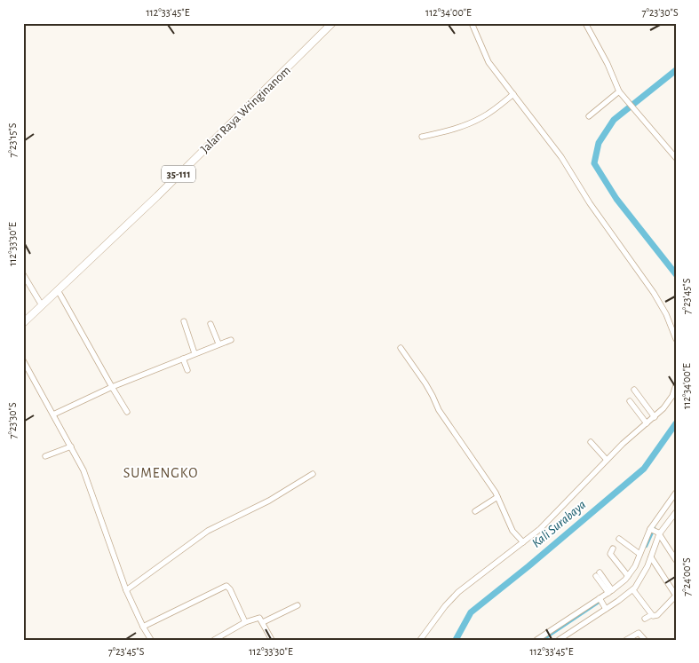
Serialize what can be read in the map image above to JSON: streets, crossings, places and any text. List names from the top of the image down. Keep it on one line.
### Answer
{"streets":{"main road":["Jalan Raya Wringinanom","35-111"]},"districts":["SUMENGKO"],"water":["Kali Surabaya"],"coordinates":["112°33'45\"E","112°34'00\"E","7°23'30\"S","7°23'15\"S","112°33'30\"E","7°23'45\"S","7°24'00\"S"]}
